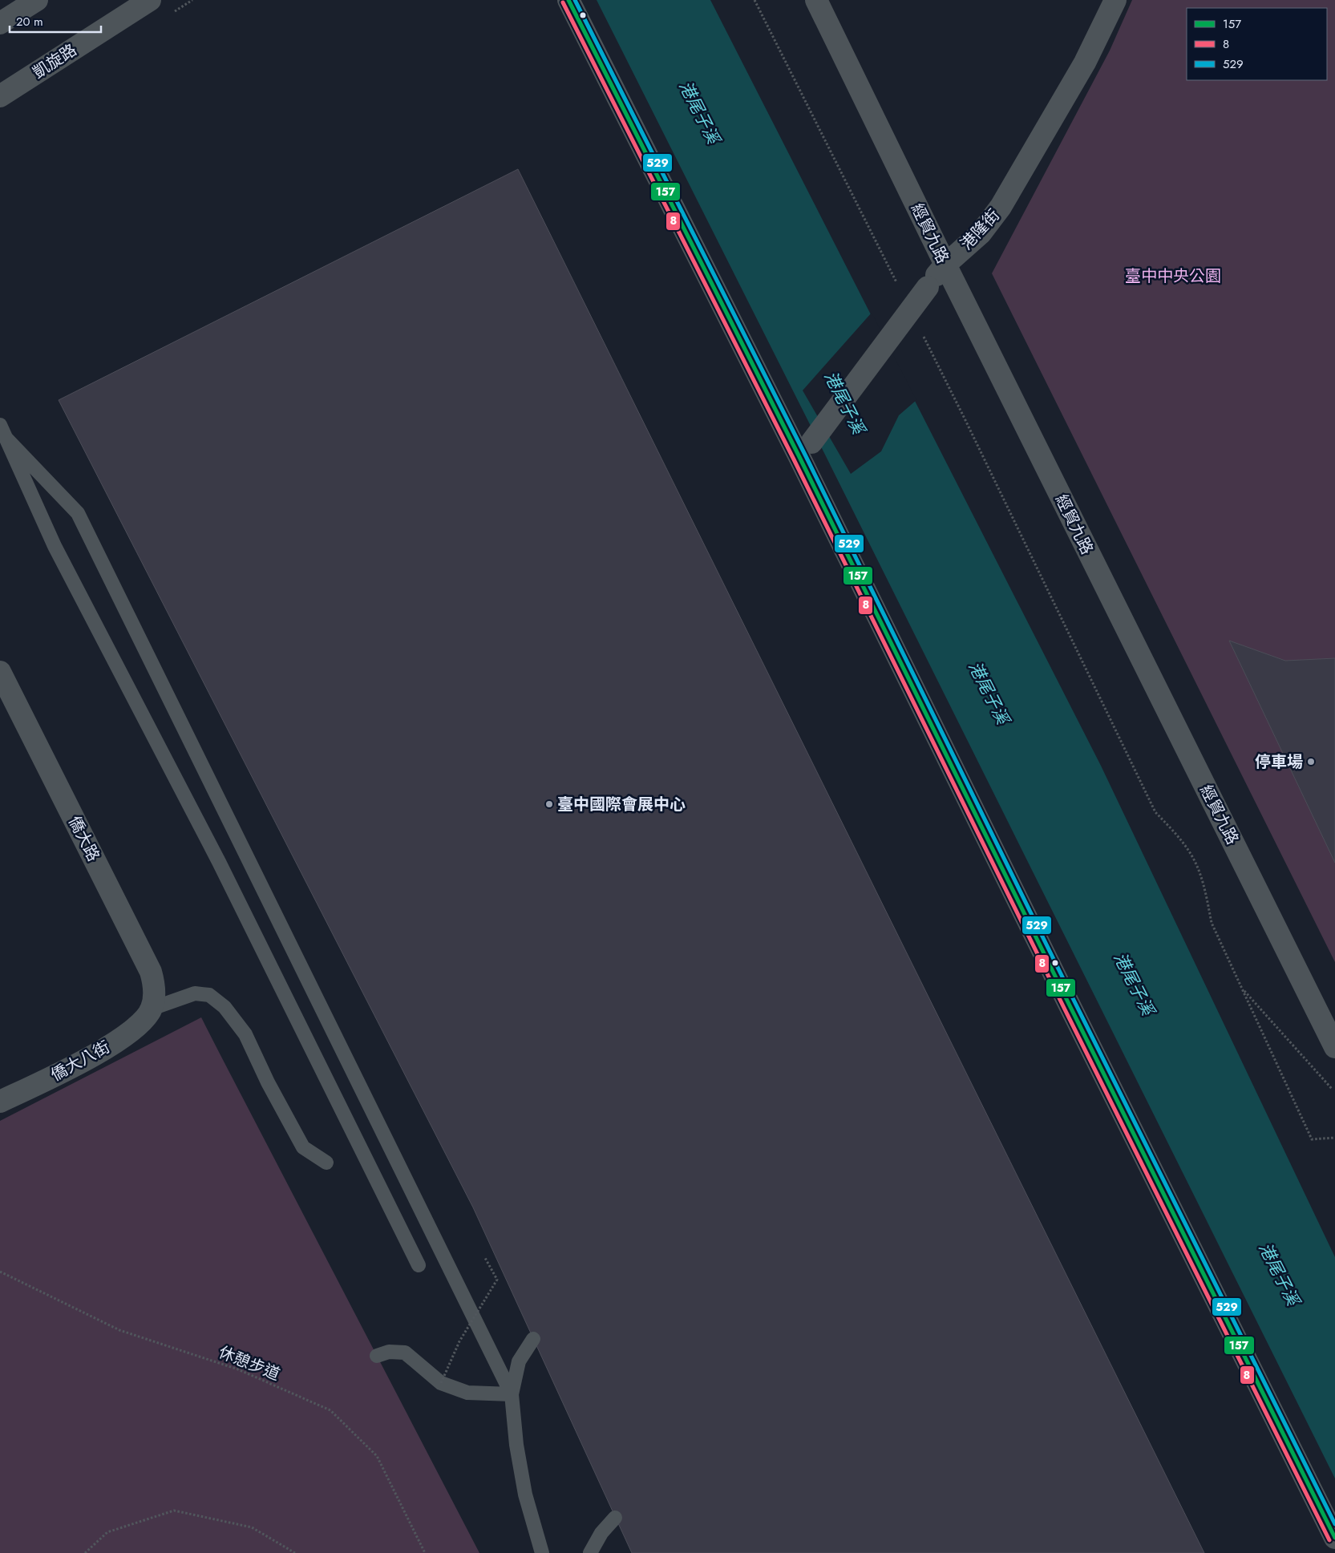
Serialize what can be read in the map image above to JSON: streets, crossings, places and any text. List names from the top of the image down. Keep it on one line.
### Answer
{"streets":{"street":["凱旋路","港隆街","經貿九路","僑大路","僑大八街"],"path":["休憩步道"]},"crossings":[["港隆街","經貿九路"],["僑大路","僑大八街"]],"water":["港尾子溪"],"parks":["臺中中央公園"],"places":["停車場","臺中國際會展中心"],"lines":["transit line 157","transit line 529","transit line 8"],"legend":["157","8","529"],"scale_bar":"20 m"}
